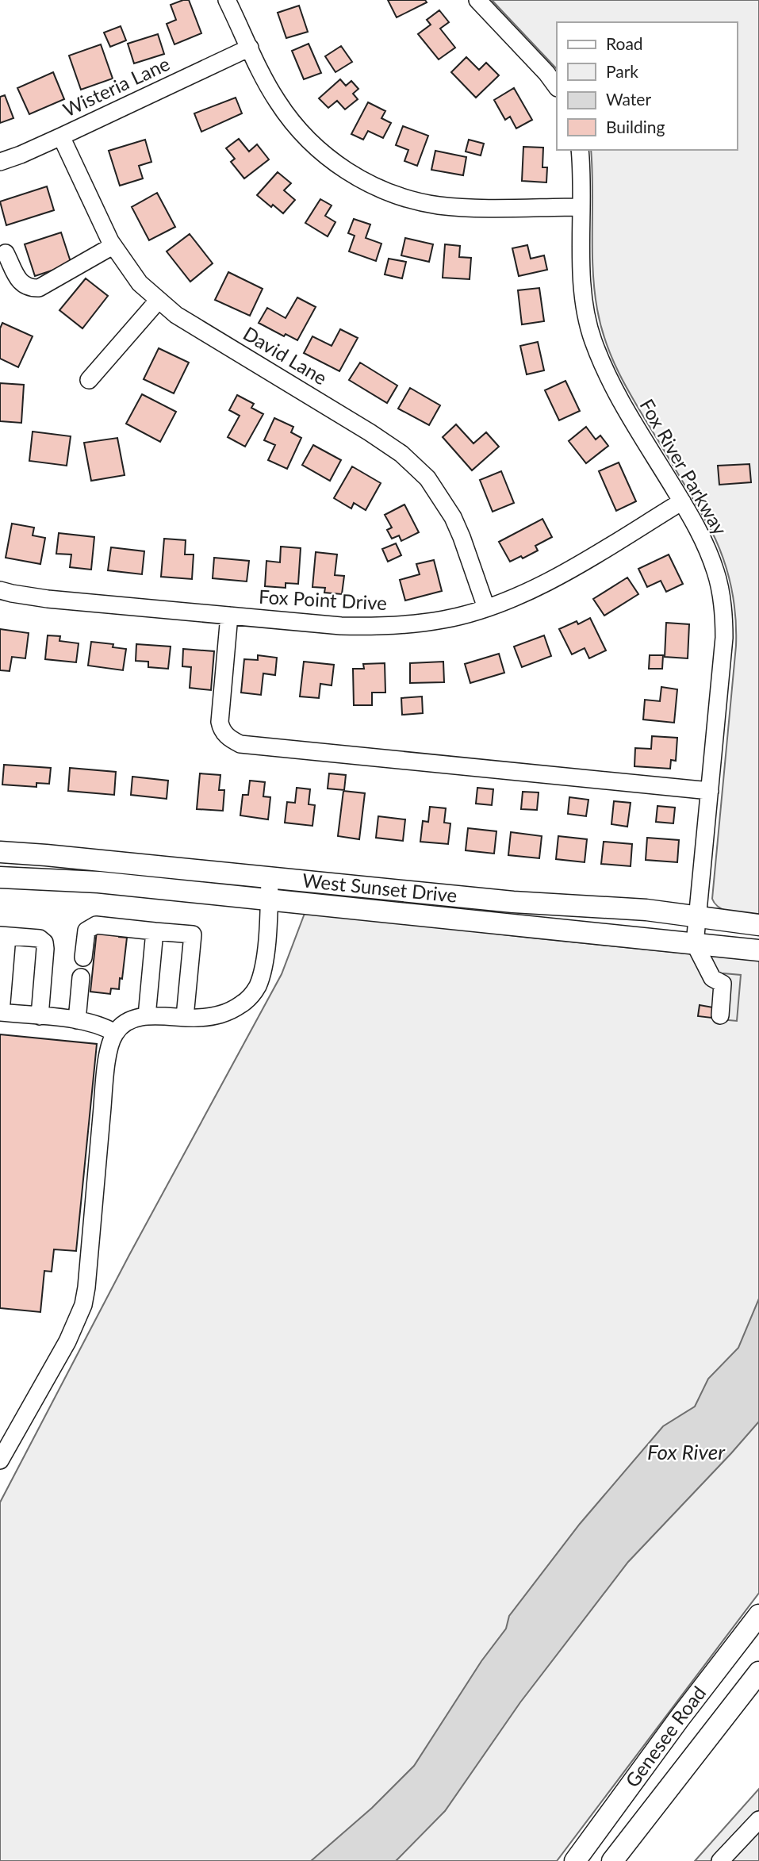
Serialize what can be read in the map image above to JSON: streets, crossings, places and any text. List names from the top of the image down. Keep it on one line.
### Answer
{"streets":{"main road":["West Sunset Drive","Genesee Road"],"street":["Wisteria Lane","David Lane","Fox River Parkway","Fox Point Drive"]},"crossings":[["Wisteria Lane","David Lane"],["David Lane","Fox Point Drive"],["Fox River Parkway","Fox Point Drive"],["Fox River Parkway","West Sunset Drive"]],"water":["Fox River"],"legend":["Road","Park","Water","Building"]}
